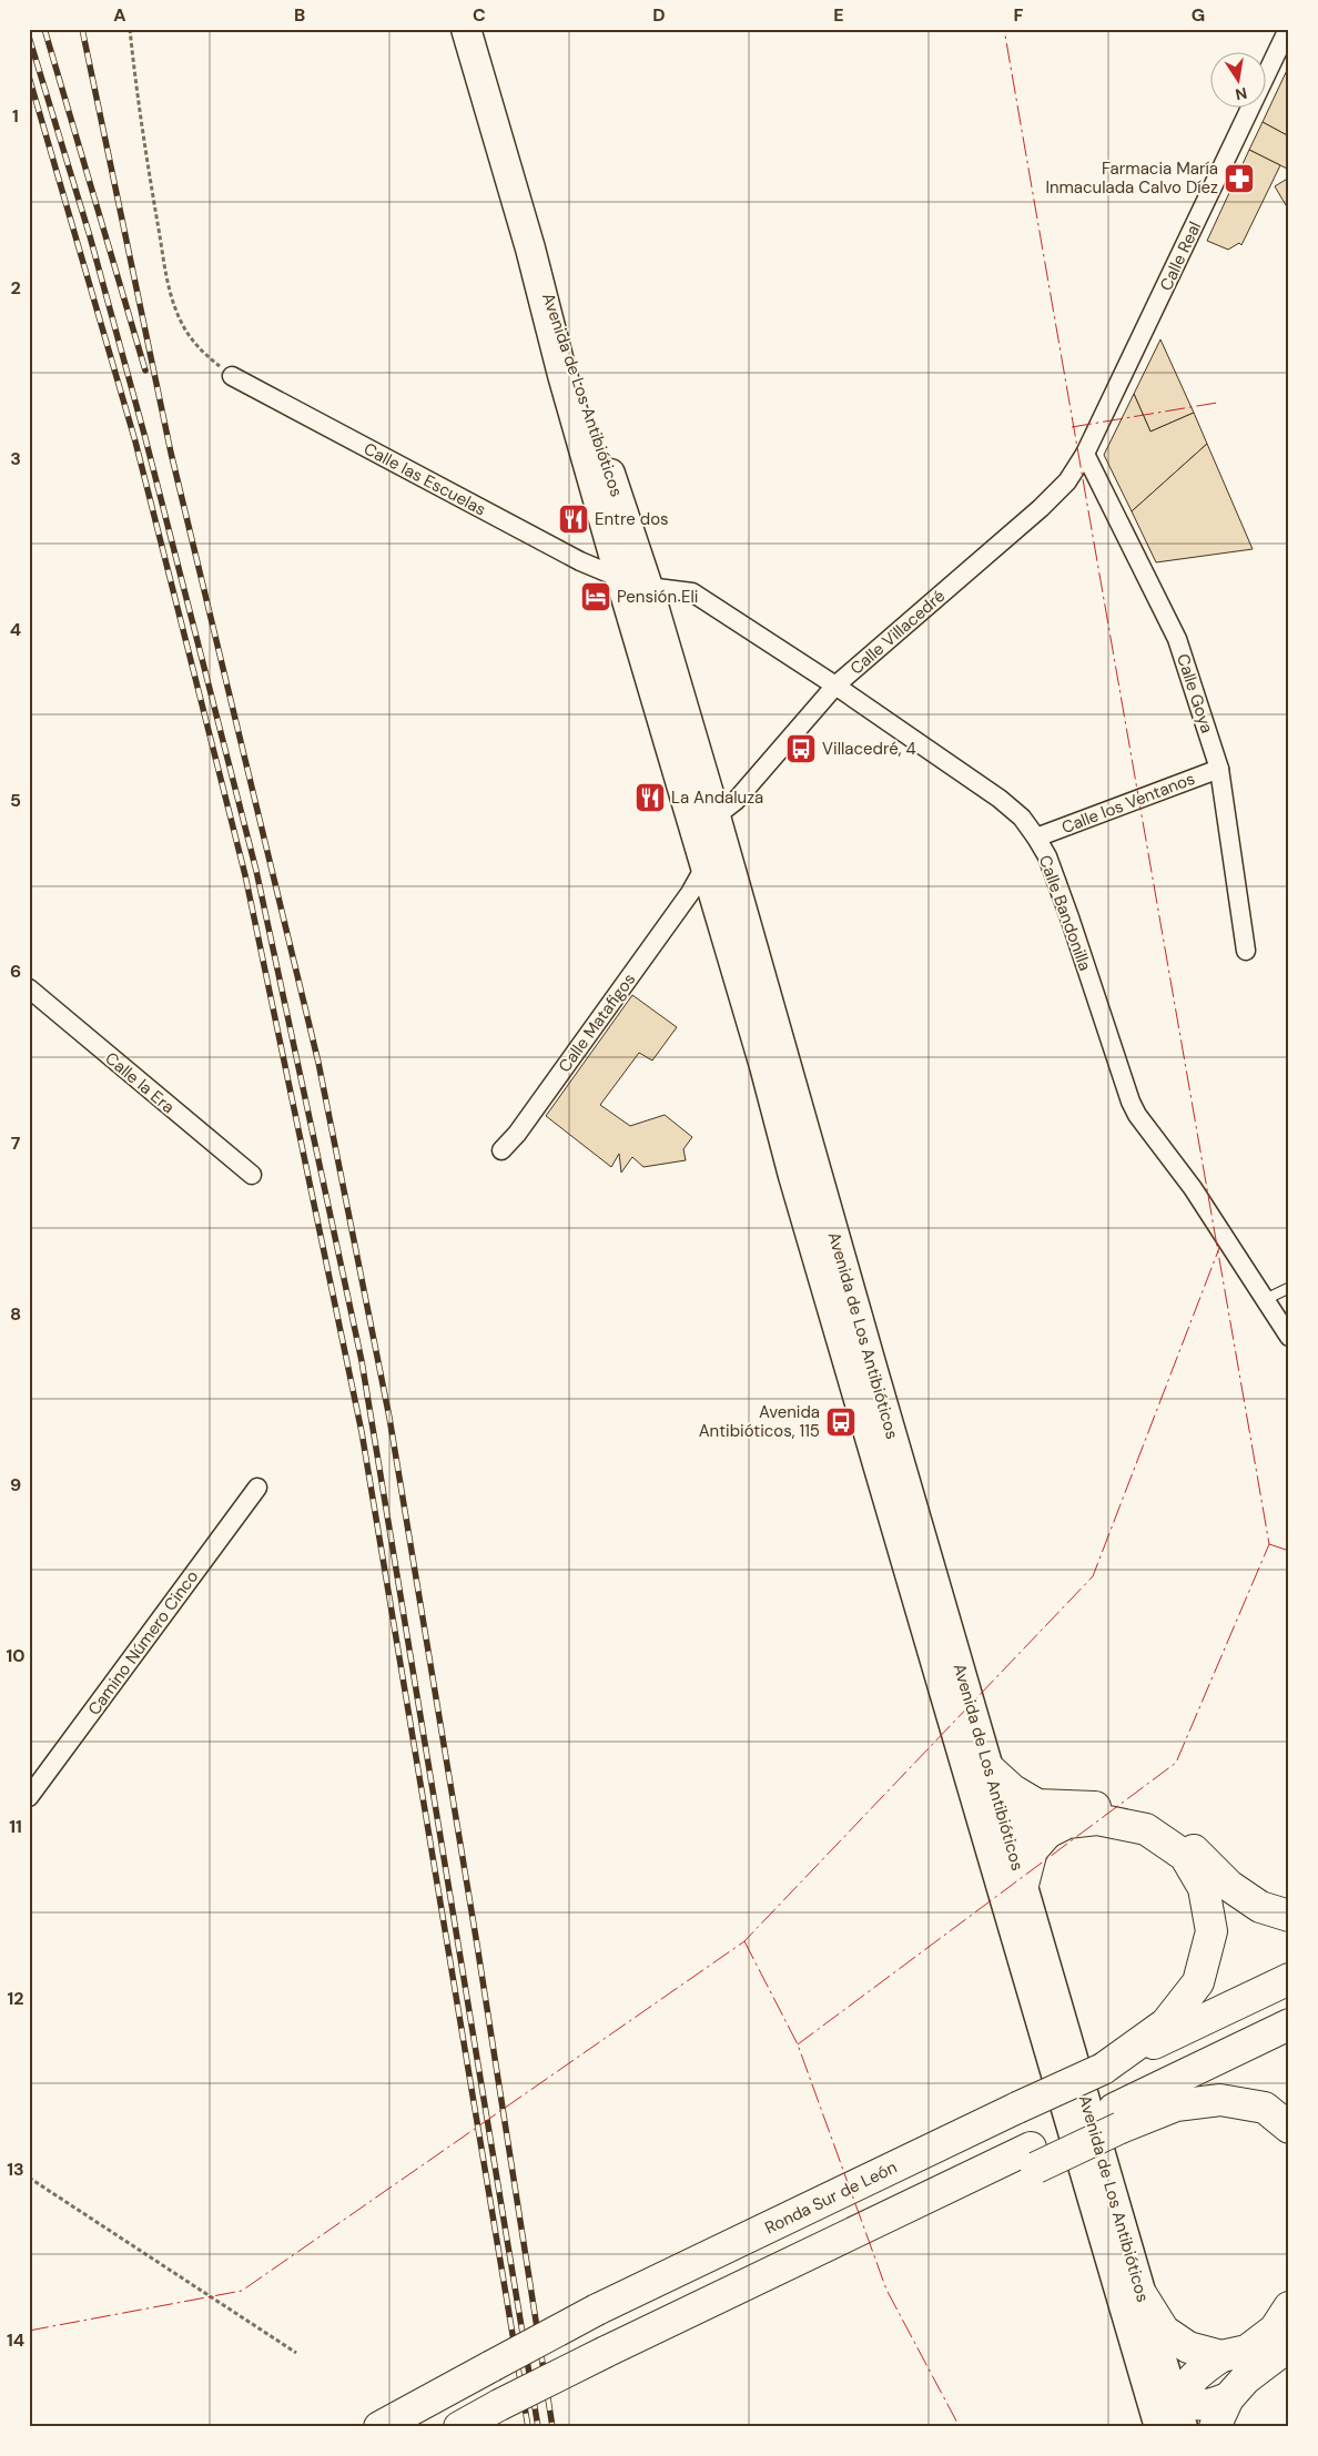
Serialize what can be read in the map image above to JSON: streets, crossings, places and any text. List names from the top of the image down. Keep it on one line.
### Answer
{"streets":{"highway":["Ronda Sur de León"],"main road":["Avenida de Los Antibióticos"],"street":["Calle Real","Calle las Escuelas","Calle Villacedré","Calle Goya","Calle los Ventanos","Calle Bandonilla","Calle Matafigos","Calle la Era","Camino Número Cinco"]},"crossings":[["Calle Real","Calle Villacedré"],["Calle Real","Calle Goya"],["Avenida de Los Antibióticos","Calle las Escuelas"],["Avenida de Los Antibióticos","Calle Villacedré"],["Avenida de Los Antibióticos","Calle Bandonilla"],["Avenida de Los Antibióticos","Calle Matafigos"],["Calle Villacedré","Calle Goya"],["Calle Villacedré","Calle Bandonilla"],["Calle Goya","Calle los Ventanos"],["Calle los Ventanos","Calle Bandonilla"]],"places":{"pharmacy":["Farmacia María Inmaculada Calvo Díez"],"restaurant":["Entre dos","La Andaluza"],"hotel":["Pensión Eli"],"bus stop":["Villacedré, 4","Avenida Antibióticos, 115"]},"north":"bottom","grid":{"columns":["A","B","C","D","E","F","G"],"rows":["1","2","3","4","5","6","7","8","9","10","11","12","13","14"]}}
